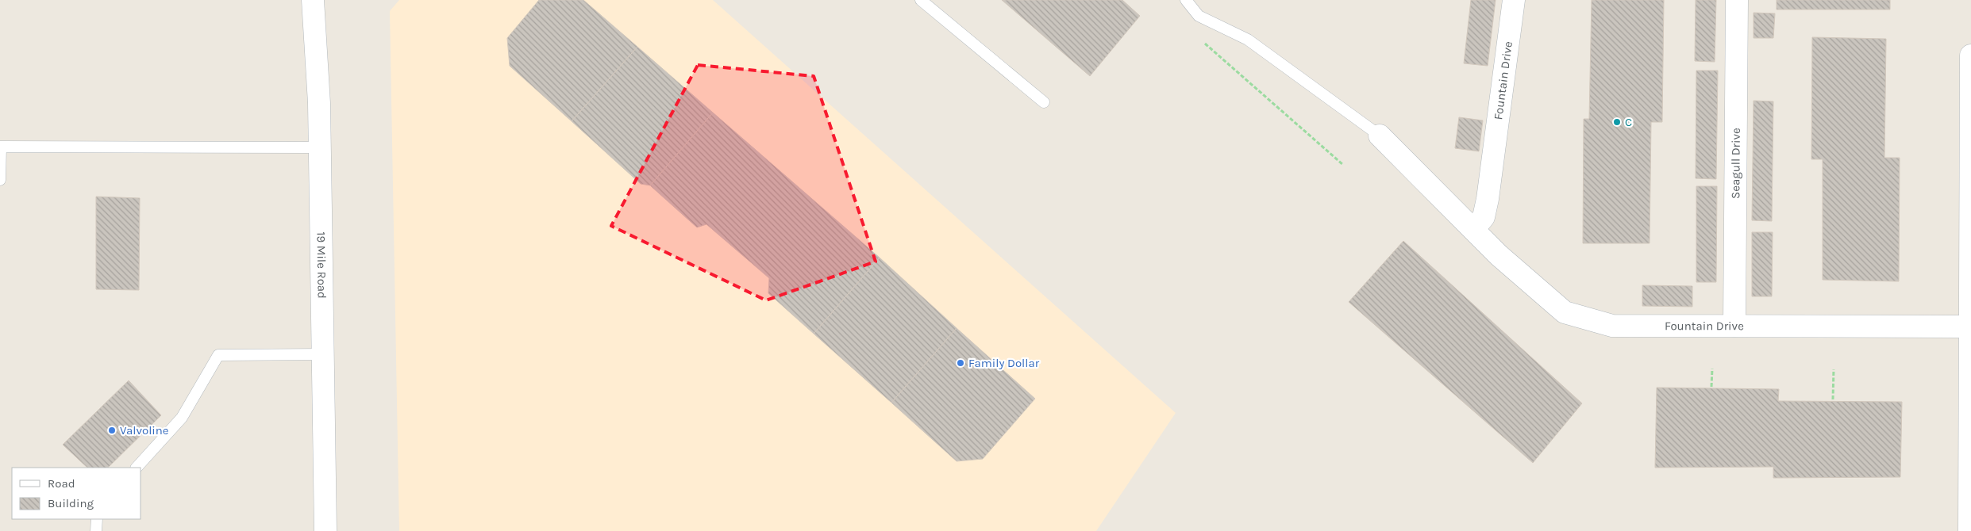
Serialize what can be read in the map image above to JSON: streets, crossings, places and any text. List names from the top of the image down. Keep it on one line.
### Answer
{"streets":{"street":["Fountain Drive","Seagull Drive","19 Mile Road"]},"crossings":[["Fountain Drive","Seagull Drive"]],"places":["C","Family Dollar","Valvoline"],"legend":["Road","Building"]}
